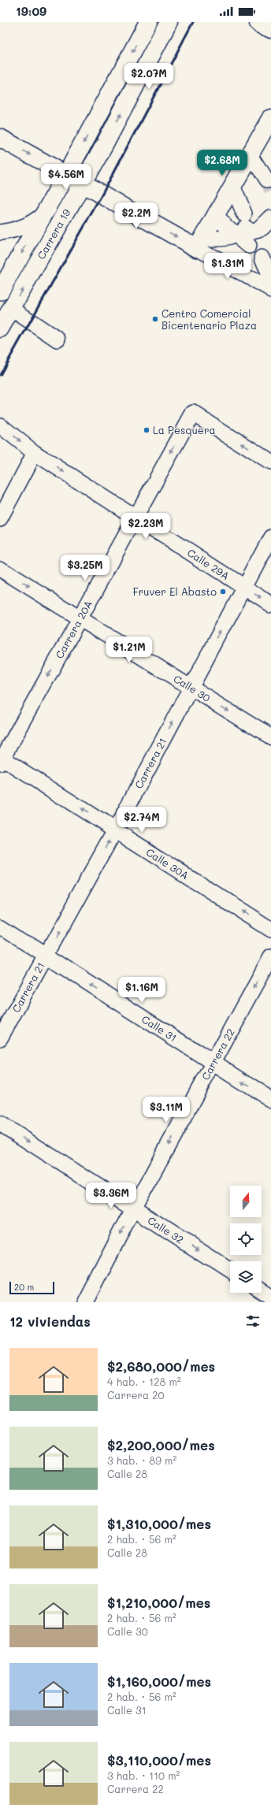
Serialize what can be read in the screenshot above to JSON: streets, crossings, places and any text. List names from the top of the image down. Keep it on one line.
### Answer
{"streets":{"main road":["Carrera 19"],"street":["Calle 29A","Carrera 20A","Calle 30","Carrera 21","Calle 30A","Calle 31","Carrera 22","Calle 32"]},"crossings":[["Calle 29A","Carrera 20A"],["Calle 29A","Carrera 21"],["Carrera 20A","Calle 30"],["Carrera 20A","Calle 30A"],["Calle 30","Carrera 21"],["Carrera 21","Calle 30A"],["Carrera 21","Calle 31"],["Calle 31","Carrera 22"],["Carrera 22","Calle 32"]],"one_way":["Calle 29A","Calle 30","Carrera 21","Calle 30A","Calle 31","Carrera 22","Calle 32"],"places":["Centro Comercial Bicentenario Plaza","La Pesquera","Fruver El Abasto"],"scale_bar":"20 m","north":"top","page":{"status":"19:09","price":["$2.07M","$2.68M","$4.56M","$2.2M","$1.31M","$2.23M","$3.25M","$1.21M","$2.74M","$1.16M","$3.11M","$3.36M"],"scale":"20 m","heading":"12 viviendas","list":[{"name":"$2,680,000/mes","note":"4 hab. · 128 m² · Carrera 20"},{"name":"$2,200,000/mes","note":"3 hab. · 89 m² · Calle 28"},{"name":"$1,310,000/mes","note":"2 hab. · 56 m² · Calle 28"},{"name":"$1,210,000/mes","note":"2 hab. · 56 m² · Calle 30"},{"name":"$1,160,000/mes","note":"2 hab. · 56 m² · Calle 31"},{"name":"$3,110,000/mes","note":"3 hab. · 110 m² · Carrera 22"}]}}
